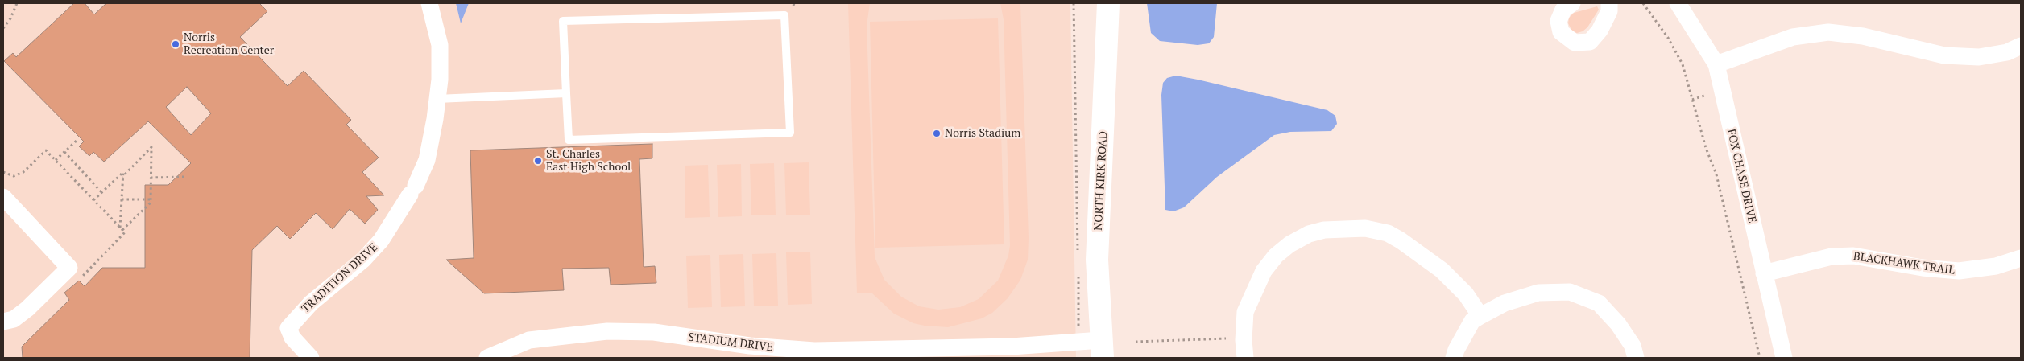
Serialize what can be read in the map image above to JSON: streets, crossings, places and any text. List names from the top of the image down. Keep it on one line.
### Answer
{"streets":{"main road":["NORTH KIRK ROAD"],"street":["FOX CHASE DRIVE","BLACKHAWK TRAIL","TRADITION DRIVE","STADIUM DRIVE"]},"crossings":[["FOX CHASE DRIVE","BLACKHAWK TRAIL"],["NORTH KIRK ROAD","STADIUM DRIVE"]],"places":["Norris Recreation Center","Norris Stadium","St. Charles East High School"]}
